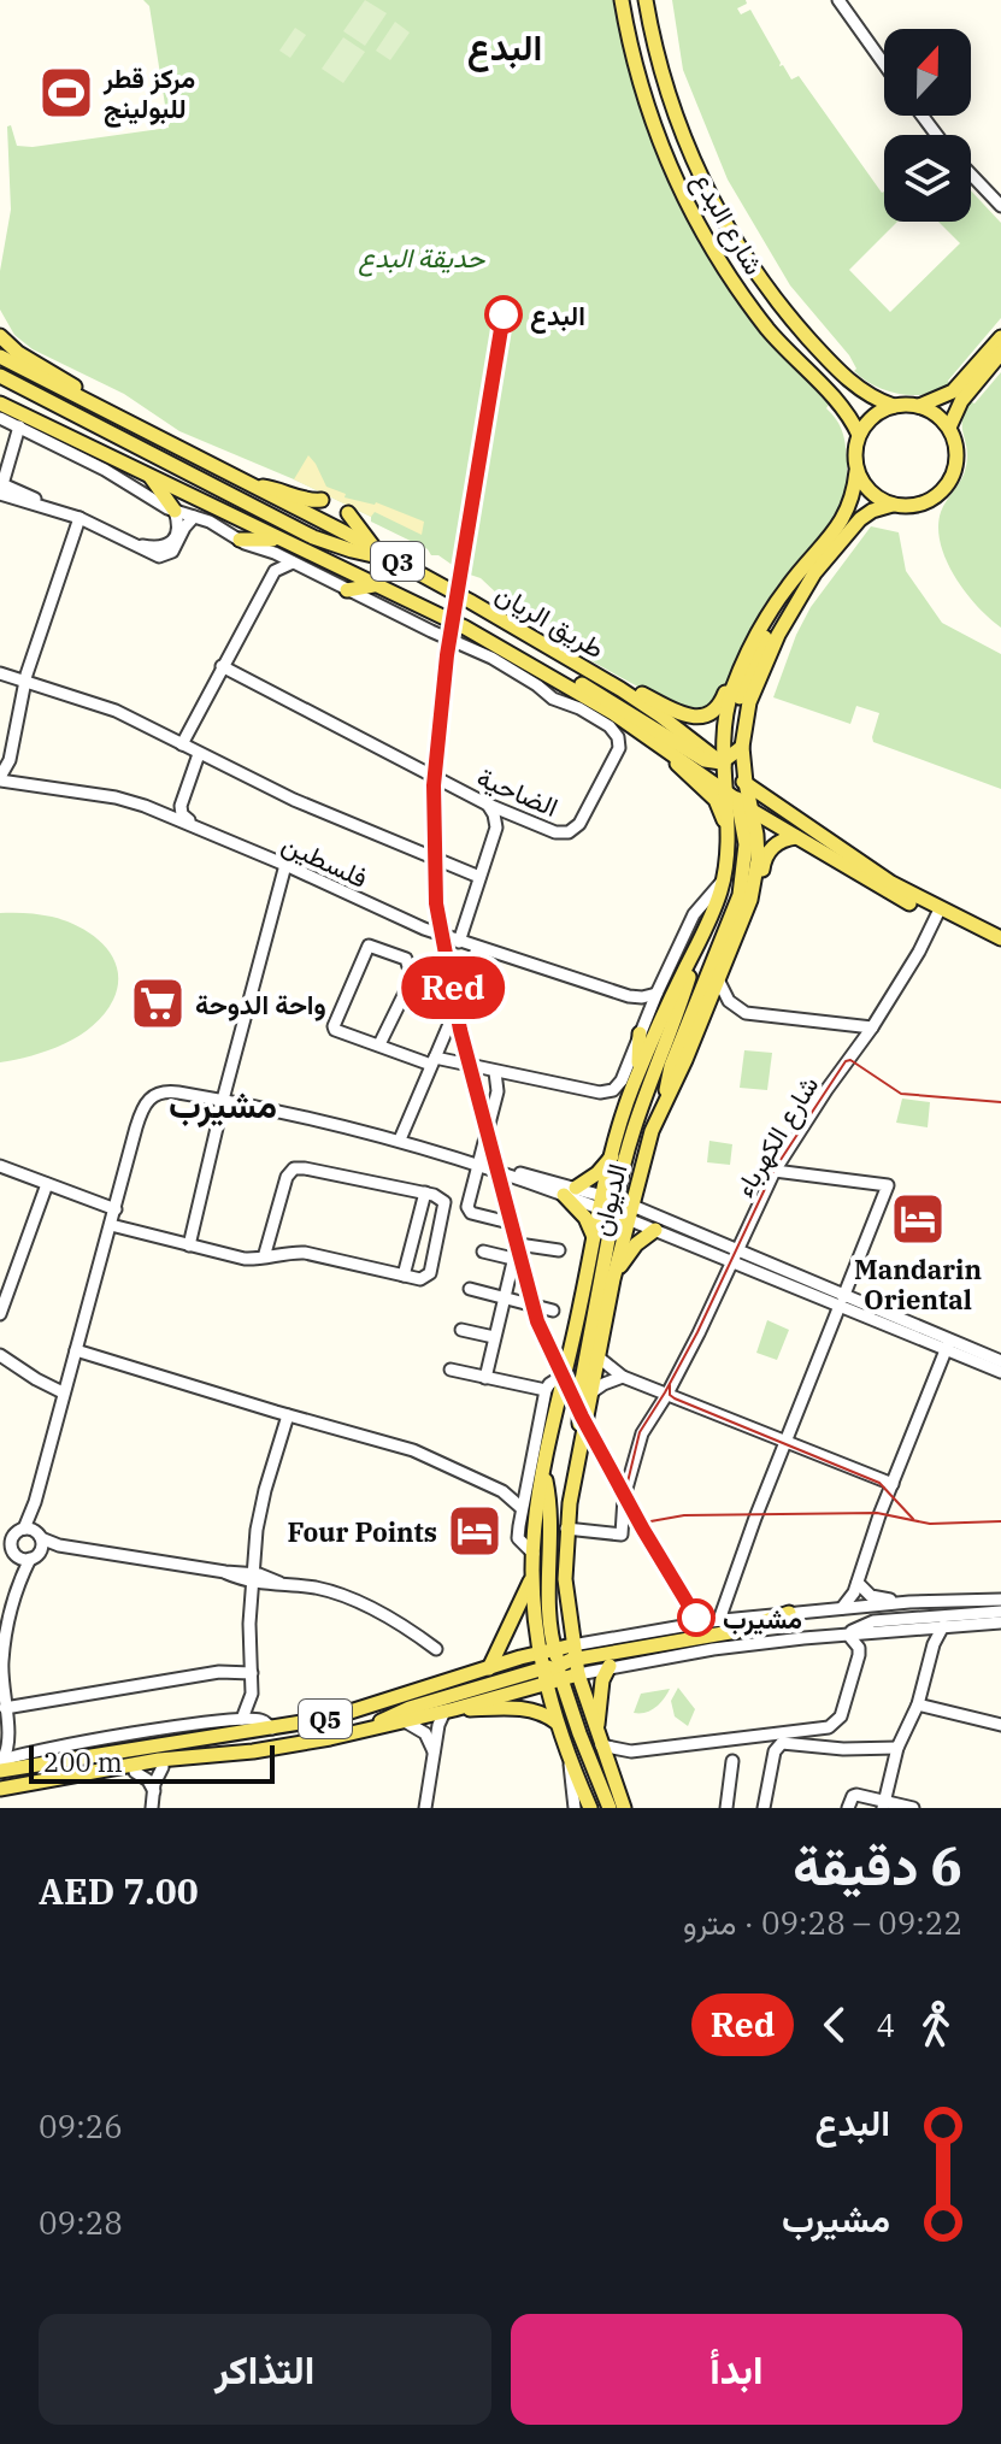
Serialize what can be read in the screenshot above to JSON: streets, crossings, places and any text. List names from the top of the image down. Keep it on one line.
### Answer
{"streets":{"main road":["شارع البدع","Q3","طريق الريان","الديوان","Q5"],"street":["الضاحية","فلسطين","شارع الكهرباء"]},"crossings":[["طريق الريان","الضاحية"],["طريق الريان","شارع الكهرباء"],["طريق الريان","الديوان"],["فلسطين","الديوان"],["شارع الكهرباء","الديوان"],["الديوان","Q5"]],"districts":["البدع","مشيرب"],"parks":["حديقة البدع"],"places":{"sports":["مركز قطر للبولينج"],"other":["البدع","مشيرب"],"supermarket":["واحة الدوحة"],"hotel":["Mandarin Oriental","Four Points"]},"lines":["metro line Red"],"scale_bar":"200 m","north":"top","page":{"on_map":"Red","scale":"200 m","heading":["6 دقيقة","09:22 – 09:28 · مترو","AED 7.00"],"legs":["4","Red"],"list":[{"name":"البدع","value":"09:26"},{"name":"مشيرب","value":"09:28"}],"buttons":["ابدأ","التذاكر"]}}
